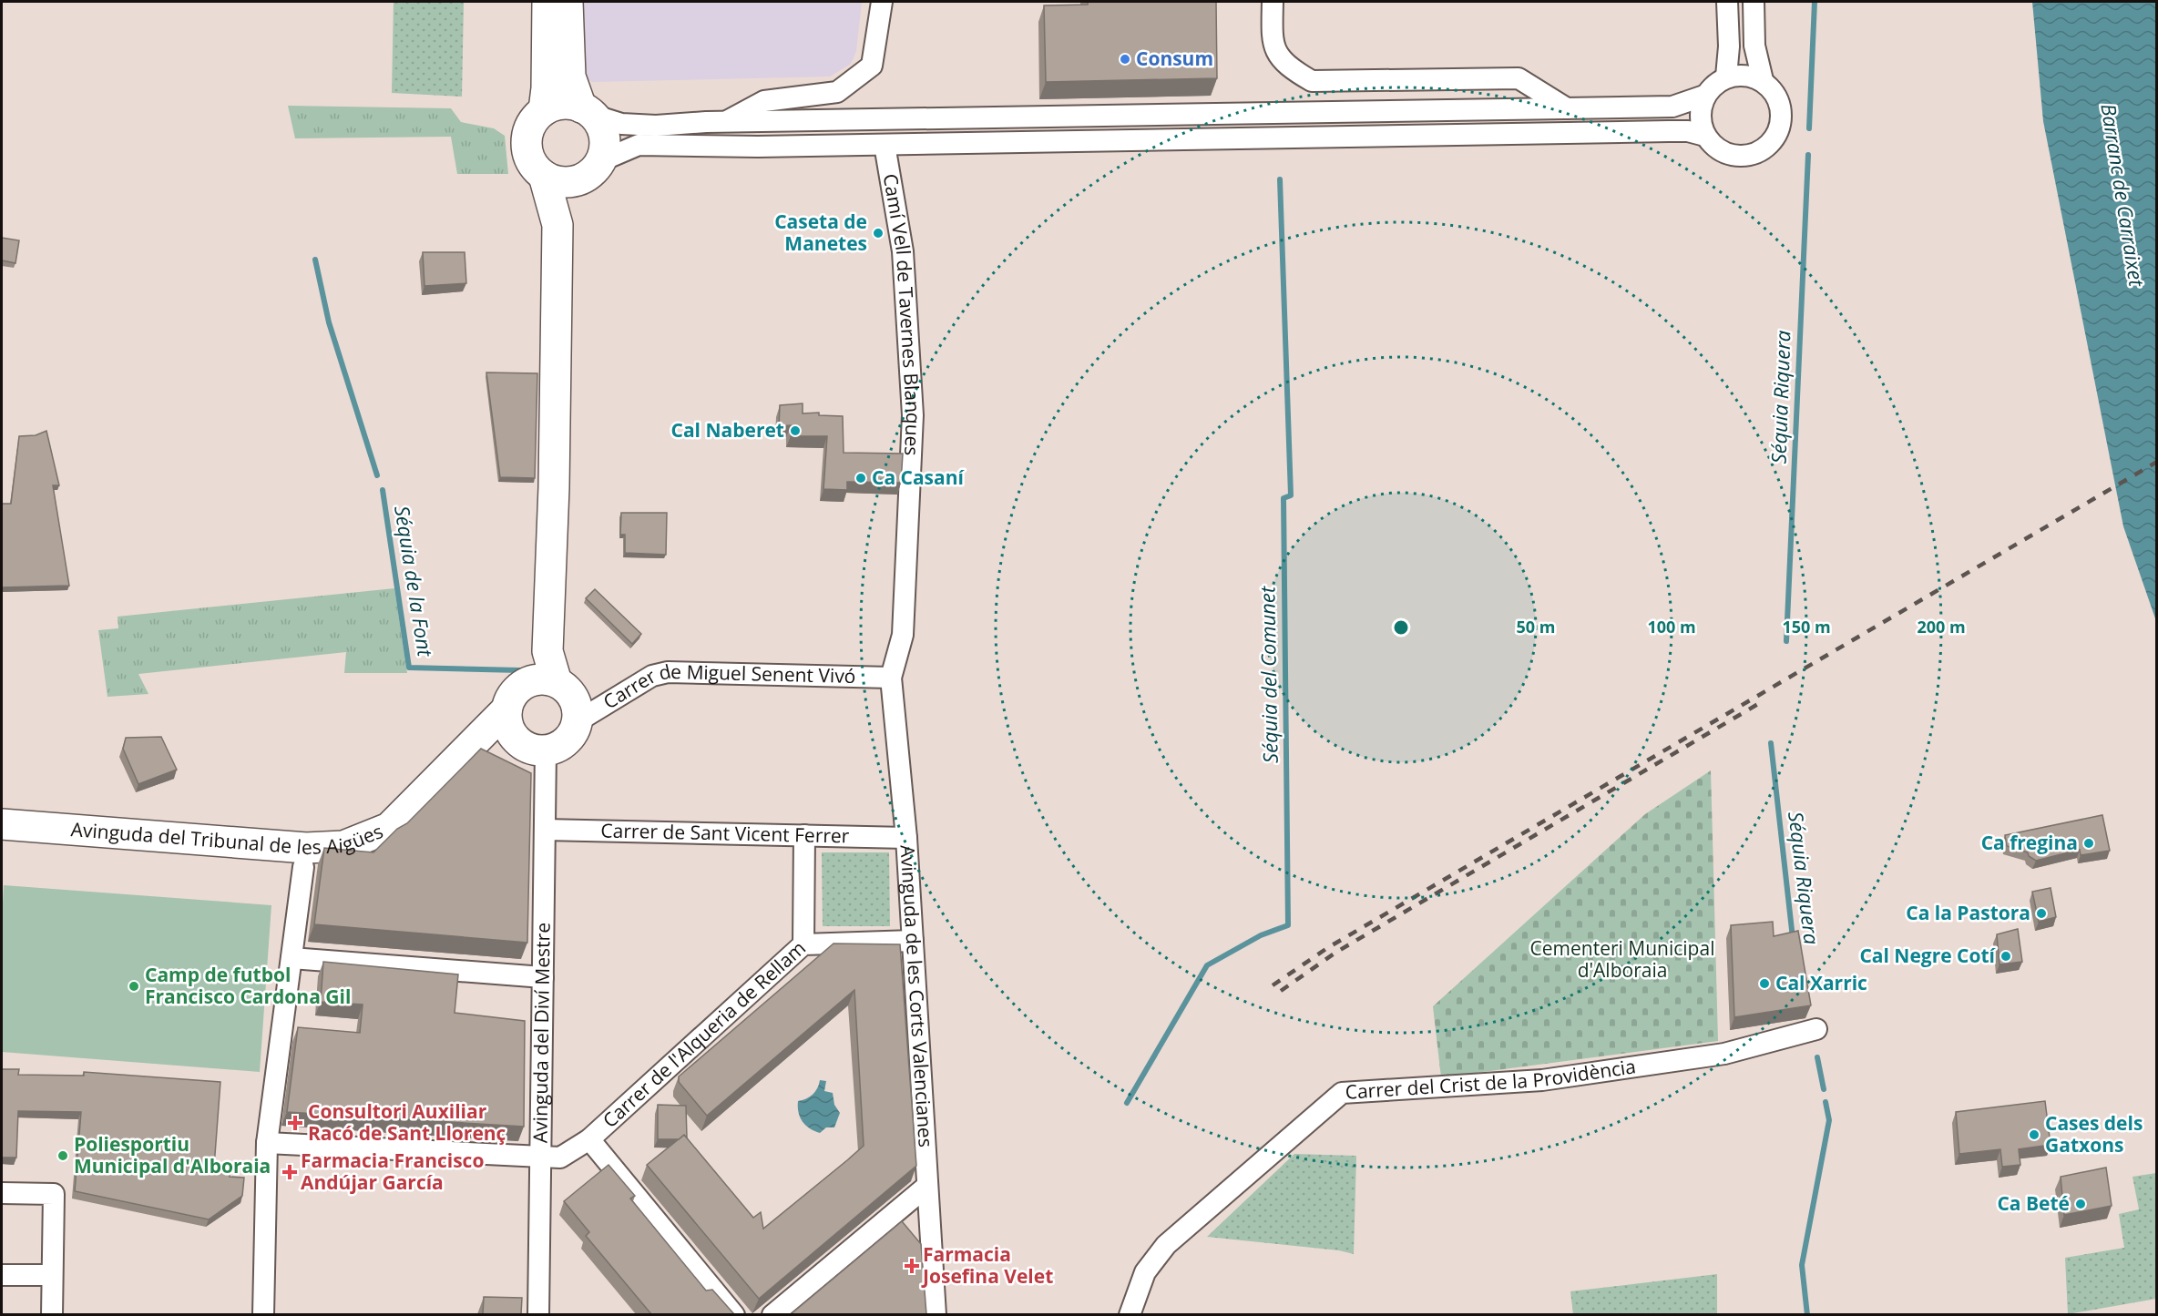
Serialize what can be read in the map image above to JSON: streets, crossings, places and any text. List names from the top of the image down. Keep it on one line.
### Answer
{"streets":{"street":["Camí Vell de Tavernes Blanques","Carrer de Miguel Senent Vivó","Avinguda del Tribunal de les Aigües","Carrer de Sant Vicent Ferrer","Avinguda de les Corts Valencianes","Avinguda del Diví Mestre","Carrer de l'Alqueria de Rellam","Carrer del Crist de la Providència"]},"crossings":[["Camí Vell de Tavernes Blanques","Carrer de Miguel Senent Vivó"],["Camí Vell de Tavernes Blanques","Avinguda de les Corts Valencianes"],["Carrer de Miguel Senent Vivó","Avinguda del Tribunal de les Aigües"],["Carrer de Miguel Senent Vivó","Avinguda de les Corts Valencianes"],["Carrer de Miguel Senent Vivó","Avinguda del Diví Mestre"],["Avinguda del Tribunal de les Aigües","Avinguda del Diví Mestre"],["Carrer de Sant Vicent Ferrer","Avinguda de les Corts Valencianes"],["Carrer de Sant Vicent Ferrer","Avinguda del Diví Mestre"],["Avinguda de les Corts Valencianes","Carrer de l'Alqueria de Rellam"],["Avinguda del Diví Mestre","Carrer de l'Alqueria de Rellam"]],"water":["Barranc de Carraixet","Séquia Riquera","Séquia de la Font","Séquia del Comunet"],"parks":["Cementeri Municipal d'Alboraia"],"places":{"other":["Consum","Caseta de Manetes","Cal Naberet","Ca Casaní","Ca fregina","Ca la Pastora","Cal Negre Cotí","Cal Xarric","Camp de futbol Francisco Cardona Gil","Cases dels Gatxons","Poliesportiu Municipal d'Alboraia","Ca Beté"],"health":["Consultori Auxiliar Racó de Sant Llorenç","Farmacia Francisco Andújar García","Farmacia Josefina Velet"]},"rings":["50 m","100 m","150 m","200 m"]}
